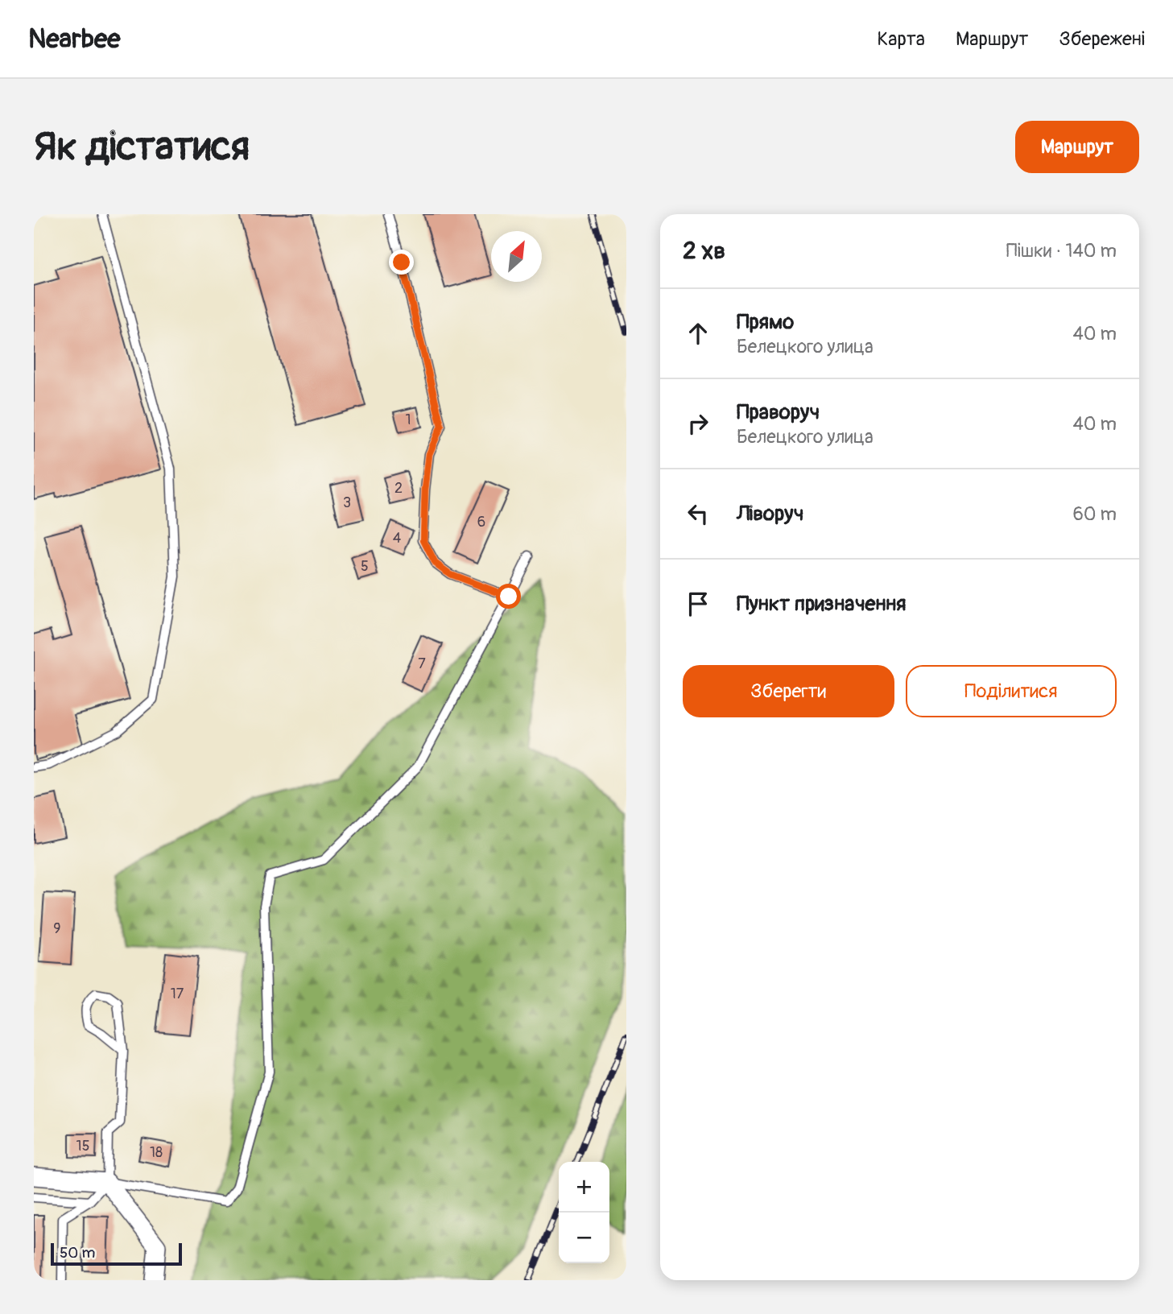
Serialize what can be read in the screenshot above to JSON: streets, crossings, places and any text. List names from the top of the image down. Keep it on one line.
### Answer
{"house_numbers":["1","2","3","6","4","5","7","9","17","15","18"],"scale_bar":"50 m","north":"top right","page":{"header":"Nearbee","nav":["Карта","Маршрут","Збережені"],"buttons":["Маршрут",["Зберегти","Поділитися"]],"title":"Як дістатися","heading":["2 хв","Пішки · 140 m"],"list":[["Прямо","Белецкого улица","40 m"],["Праворуч","Белецкого улица","40 m"],["Ліворуч","60 m"],"Пункт призначення"],"map_buttons":["+","−"],"scale":"50 m"}}
